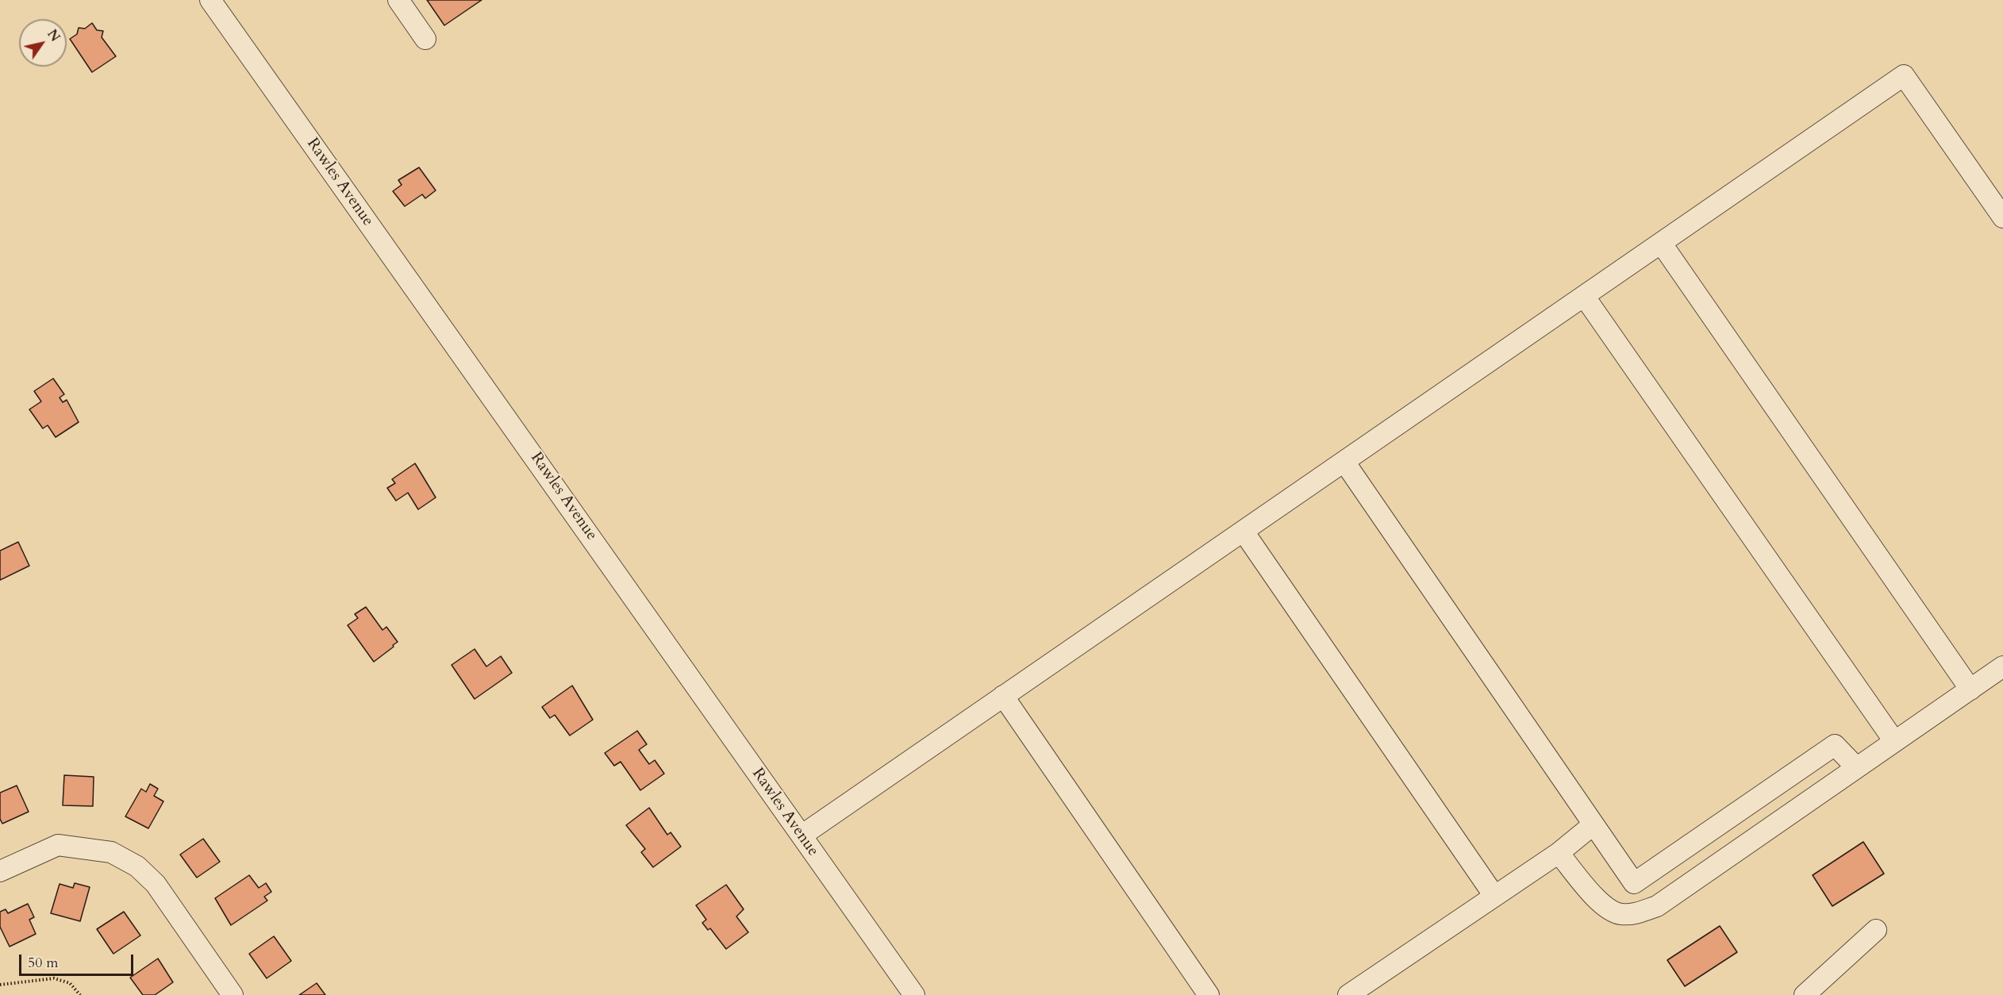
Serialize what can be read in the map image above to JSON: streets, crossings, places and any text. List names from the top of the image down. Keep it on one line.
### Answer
{"streets":{"street":["Rawles Avenue"]},"scale_bar":"50 m","north":"top right"}
